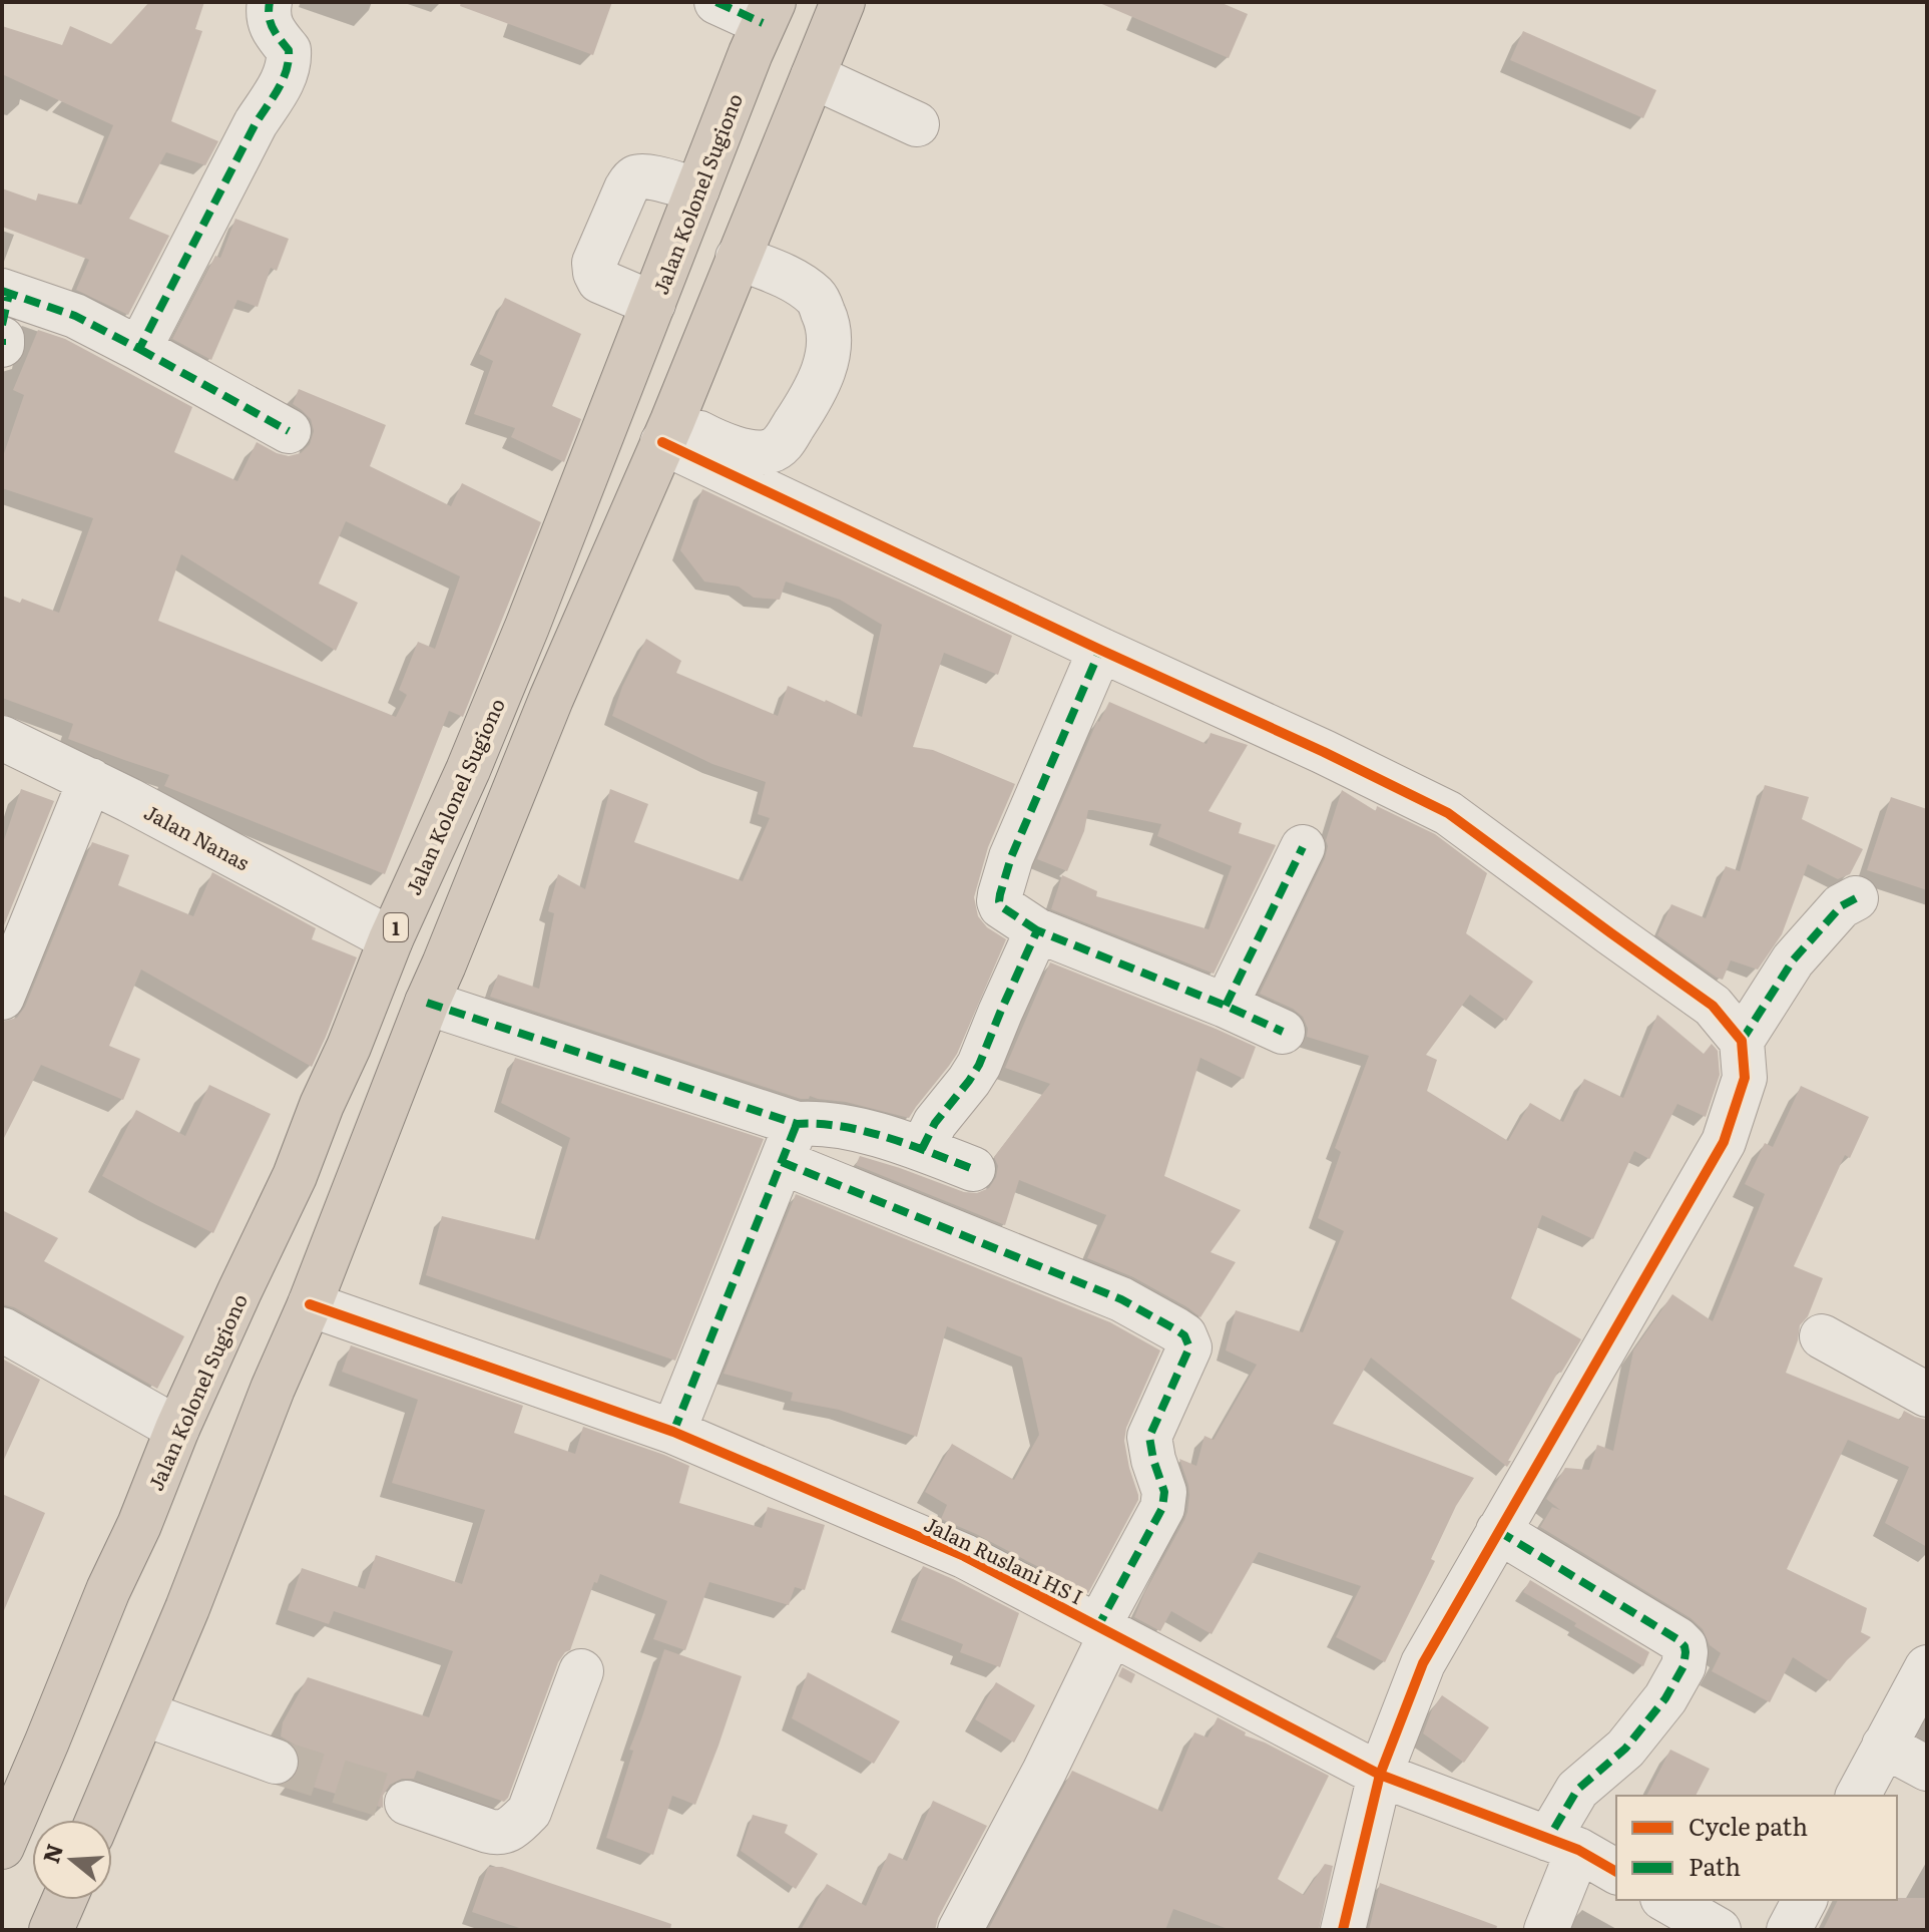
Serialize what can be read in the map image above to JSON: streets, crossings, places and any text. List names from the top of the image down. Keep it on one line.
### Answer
{"streets":{"highway":["Jalan Kolonel Sugiono","1"],"street":["Jalan Nanas","Jalan Ruslani HS I"]},"crossings":[["Jalan Kolonel Sugiono","Jalan Nanas"]],"legend":["Cycle path","Path"],"north":"left"}
